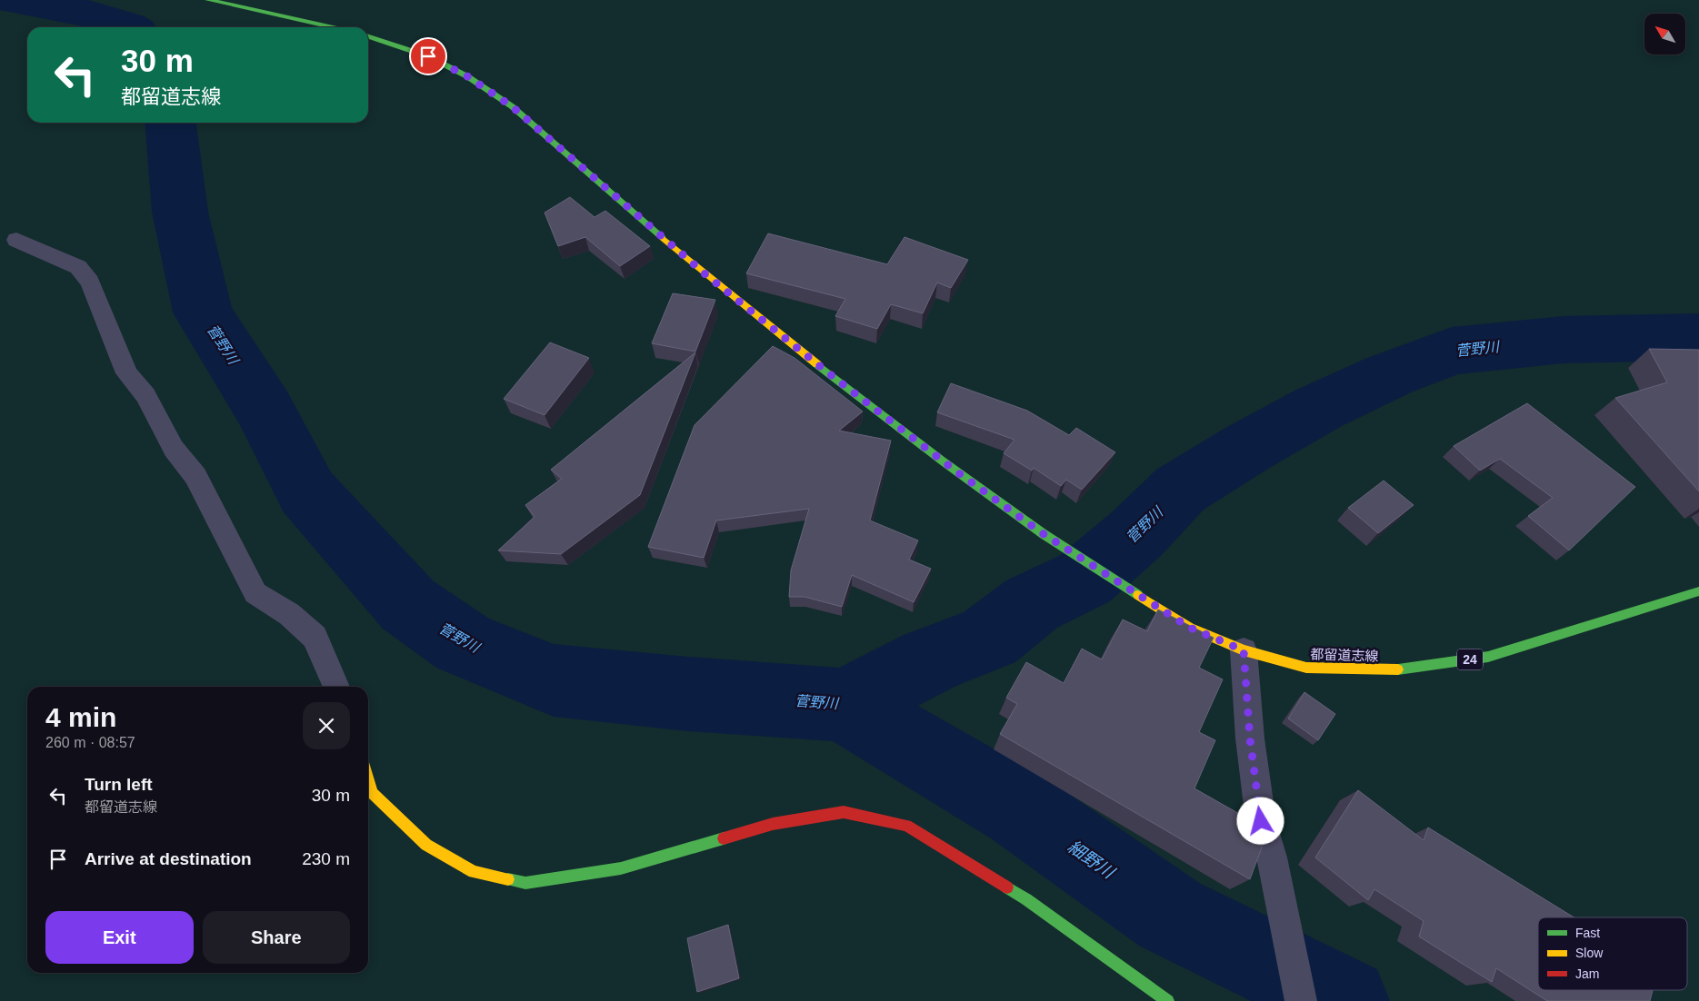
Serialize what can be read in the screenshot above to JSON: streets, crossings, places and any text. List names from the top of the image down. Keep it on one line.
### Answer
{"streets":{"main road":["都留道志線","24"]},"water":["菅野川","細野川"],"legend":["Fast","Slow","Jam"],"north":"top left","page":{"turn":["30 m","都留道志線"],"heading":["4 min","260 m · 08:57"],"list":[{"name":"Turn left","note":"都留道志線","value":"30 m"},{"name":"Arrive at destination","value":"230 m"}],"buttons":["Exit","Share"]}}
